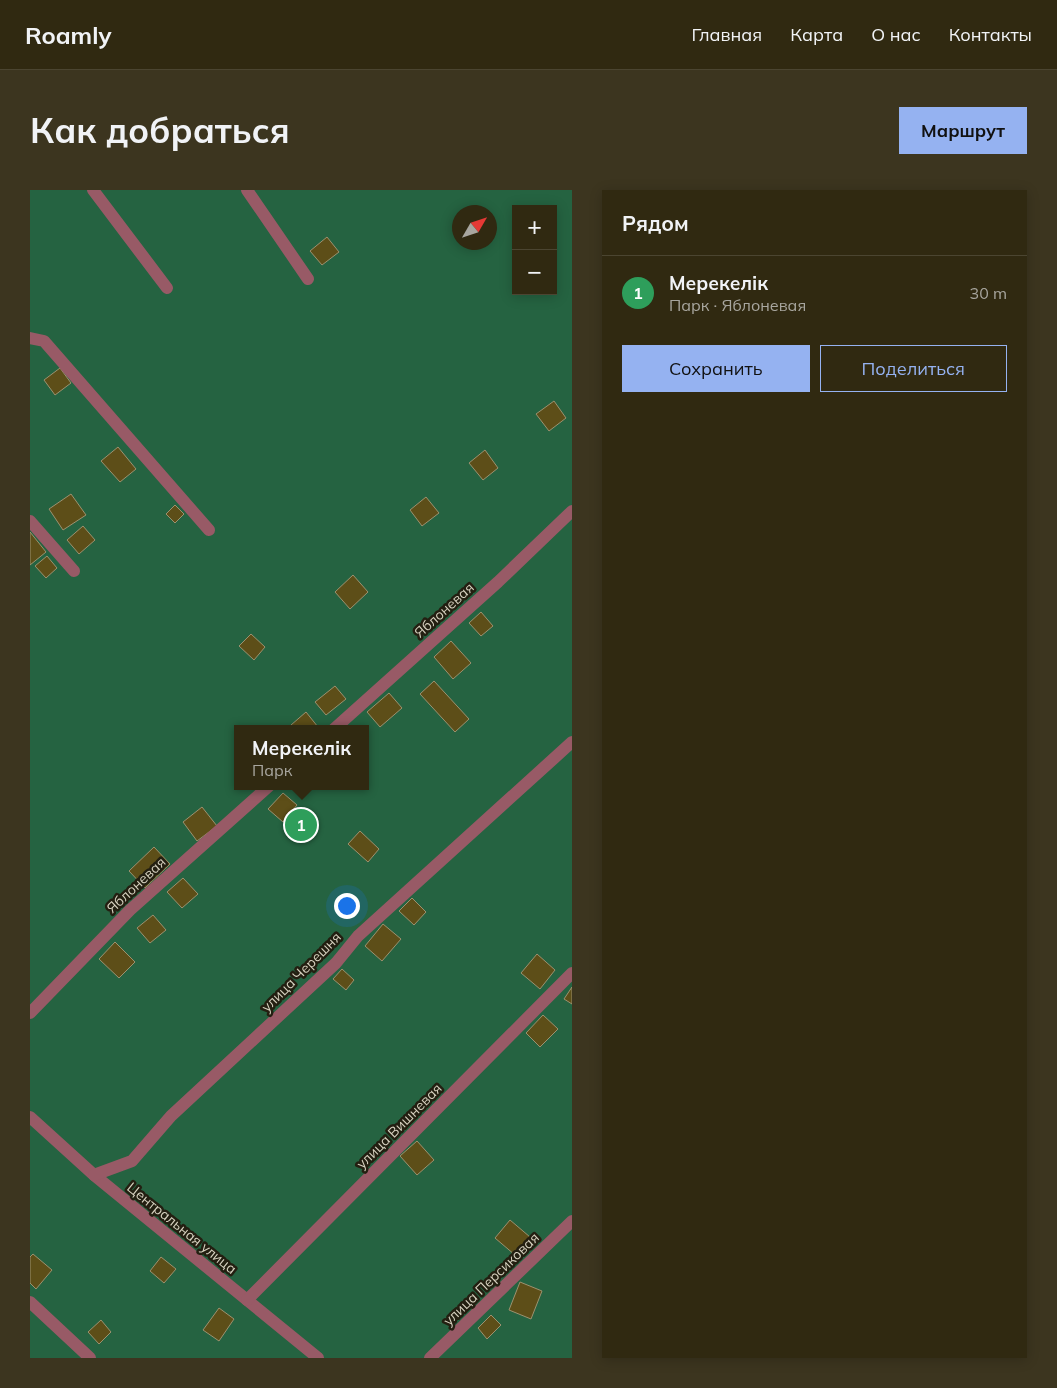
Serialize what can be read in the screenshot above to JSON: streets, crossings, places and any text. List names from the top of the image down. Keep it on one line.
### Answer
{"streets":{"street":["Яблоневая","улица Черешня","улица Вишневая","Центральная улица","улица Персиковая"]},"crossings":[["улица Черешня","Центральная улица"],["улица Вишневая","Центральная улица"]],"north":"top right","page":{"header":"Roamly","nav":["Главная","Карта","О нас","Контакты"],"buttons":["Маршрут",["Сохранить","Поделиться"]],"title":"Как добраться","heading":"Рядом","map_buttons":["+","−"],"list":[{"mark":"1","name":"Мерекелік","note":"Парк · Яблоневая","value":"30 m"}],"popup":["Мерекелік","Парк"],"pins":"1"}}
